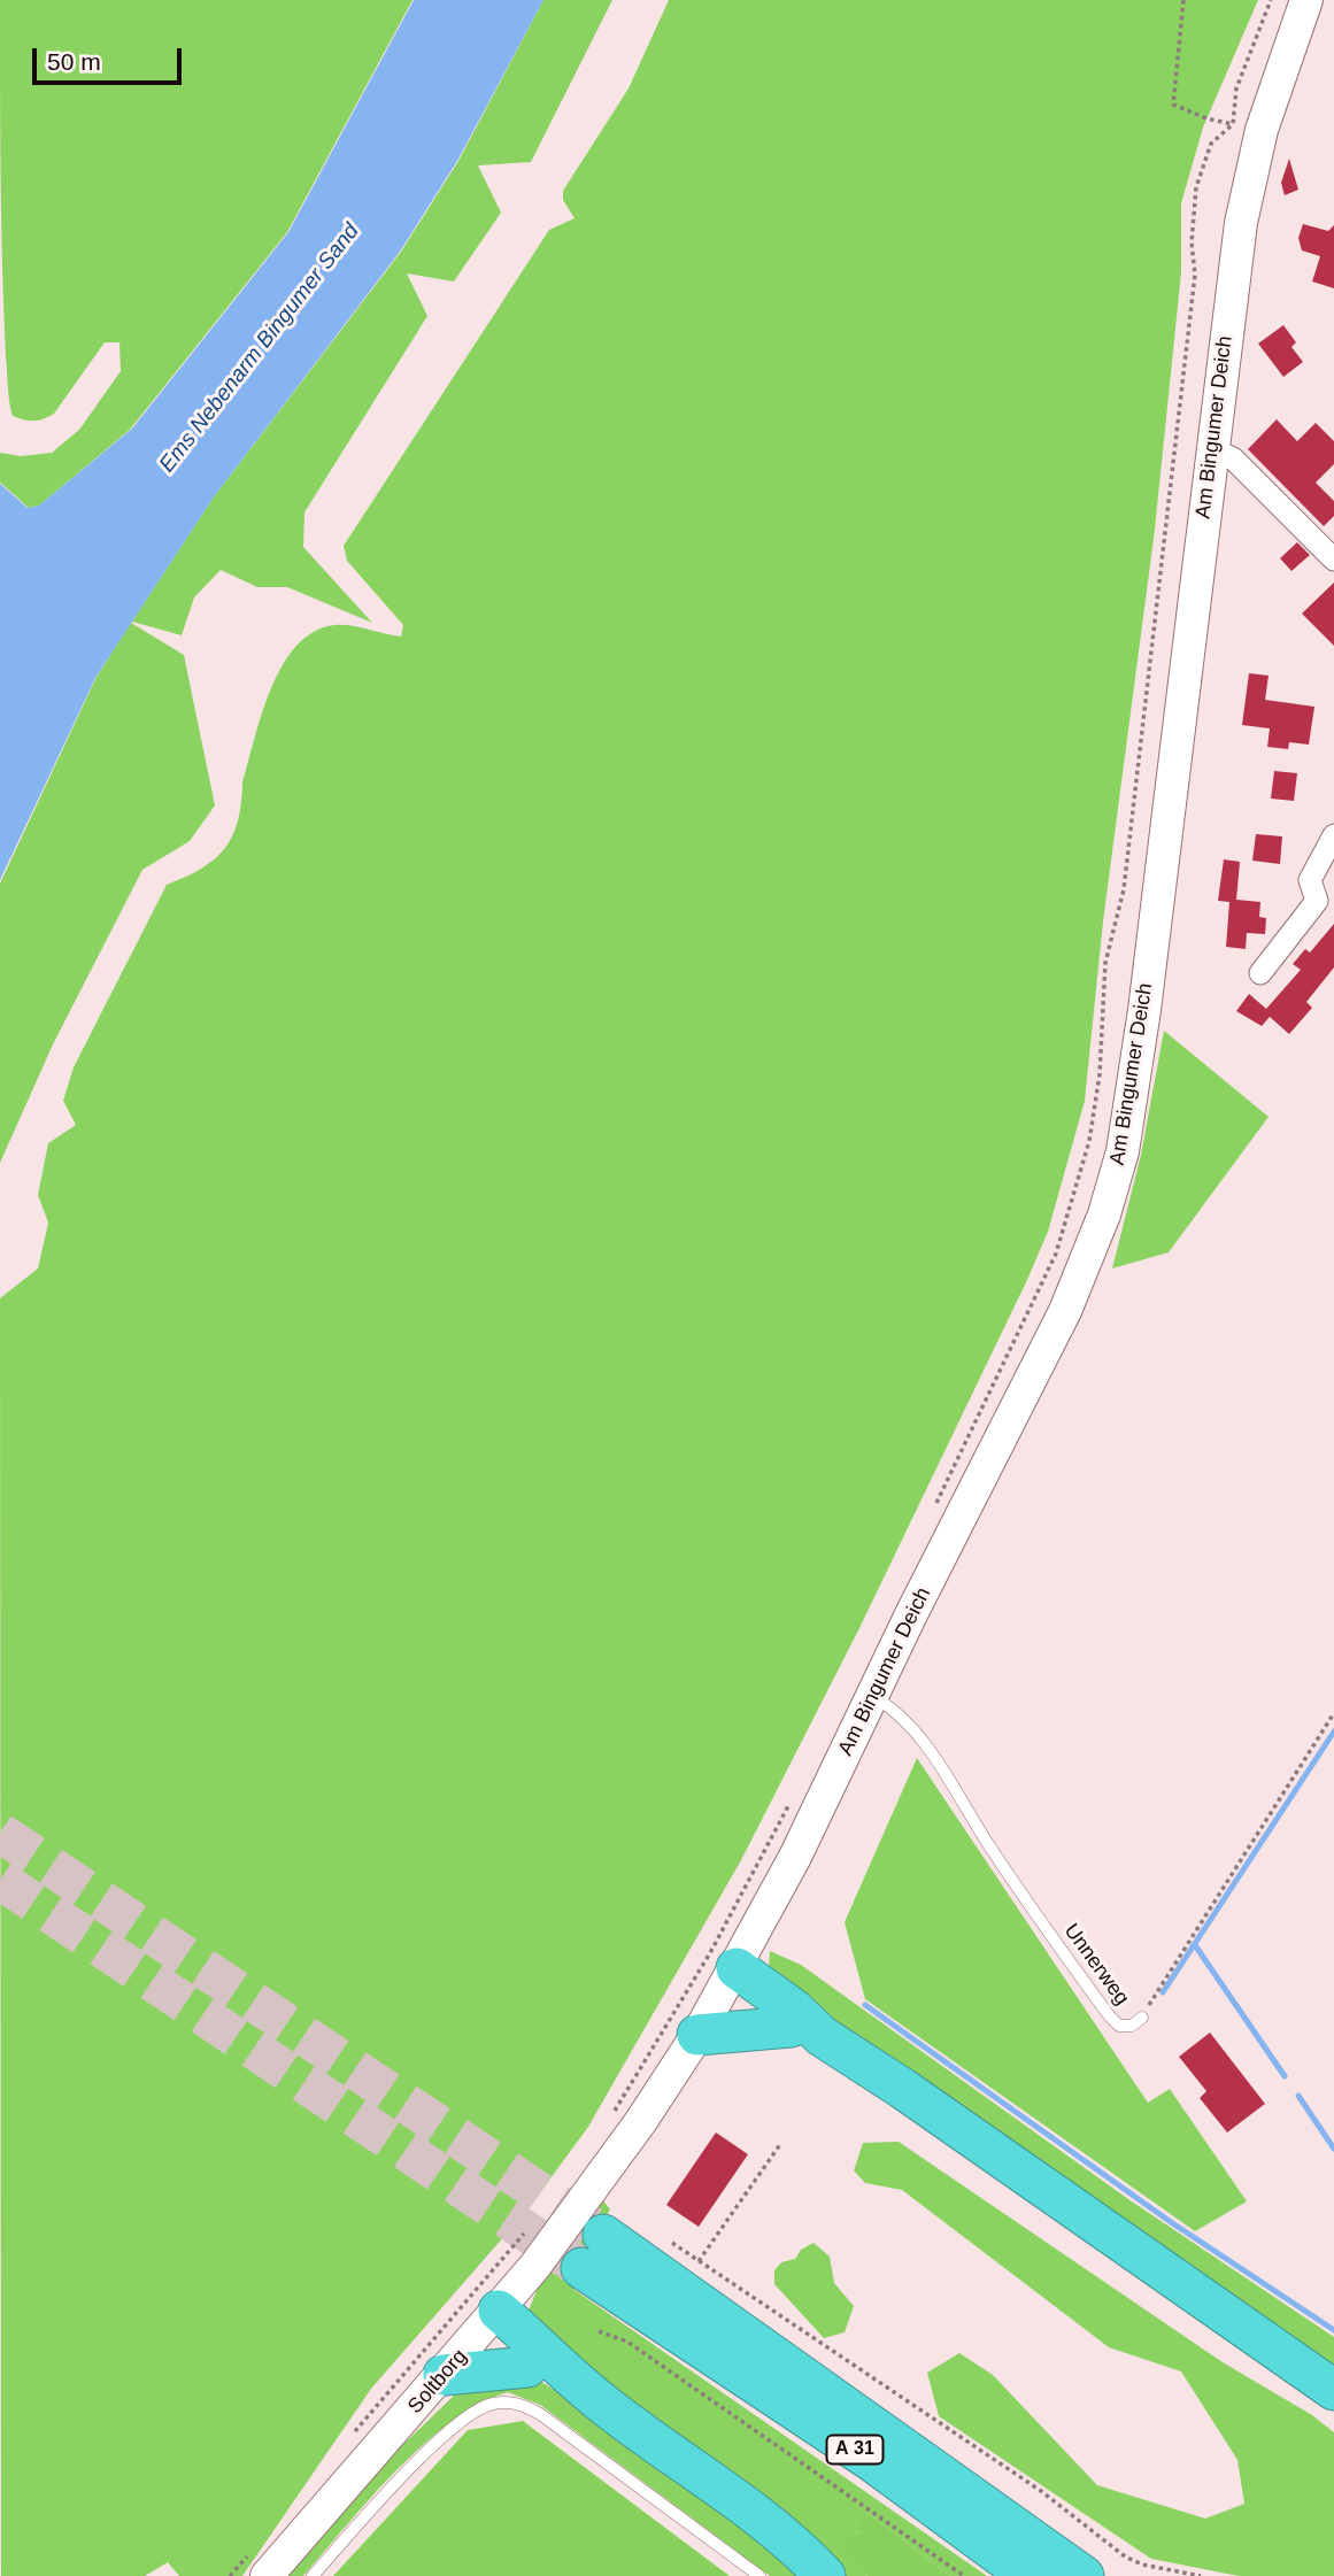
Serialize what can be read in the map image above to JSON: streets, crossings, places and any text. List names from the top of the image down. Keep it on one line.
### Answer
{"streets":{"highway":["A 31"],"main road":["Am Bingumer Deich","Soltborg"],"lane":["Unnerweg"]},"crossings":[["Am Bingumer Deich","Unnerweg"],["Am Bingumer Deich","Soltborg"]],"water":["Ems Nebenarm Bingumer Sand"],"scale_bar":"50 m"}
